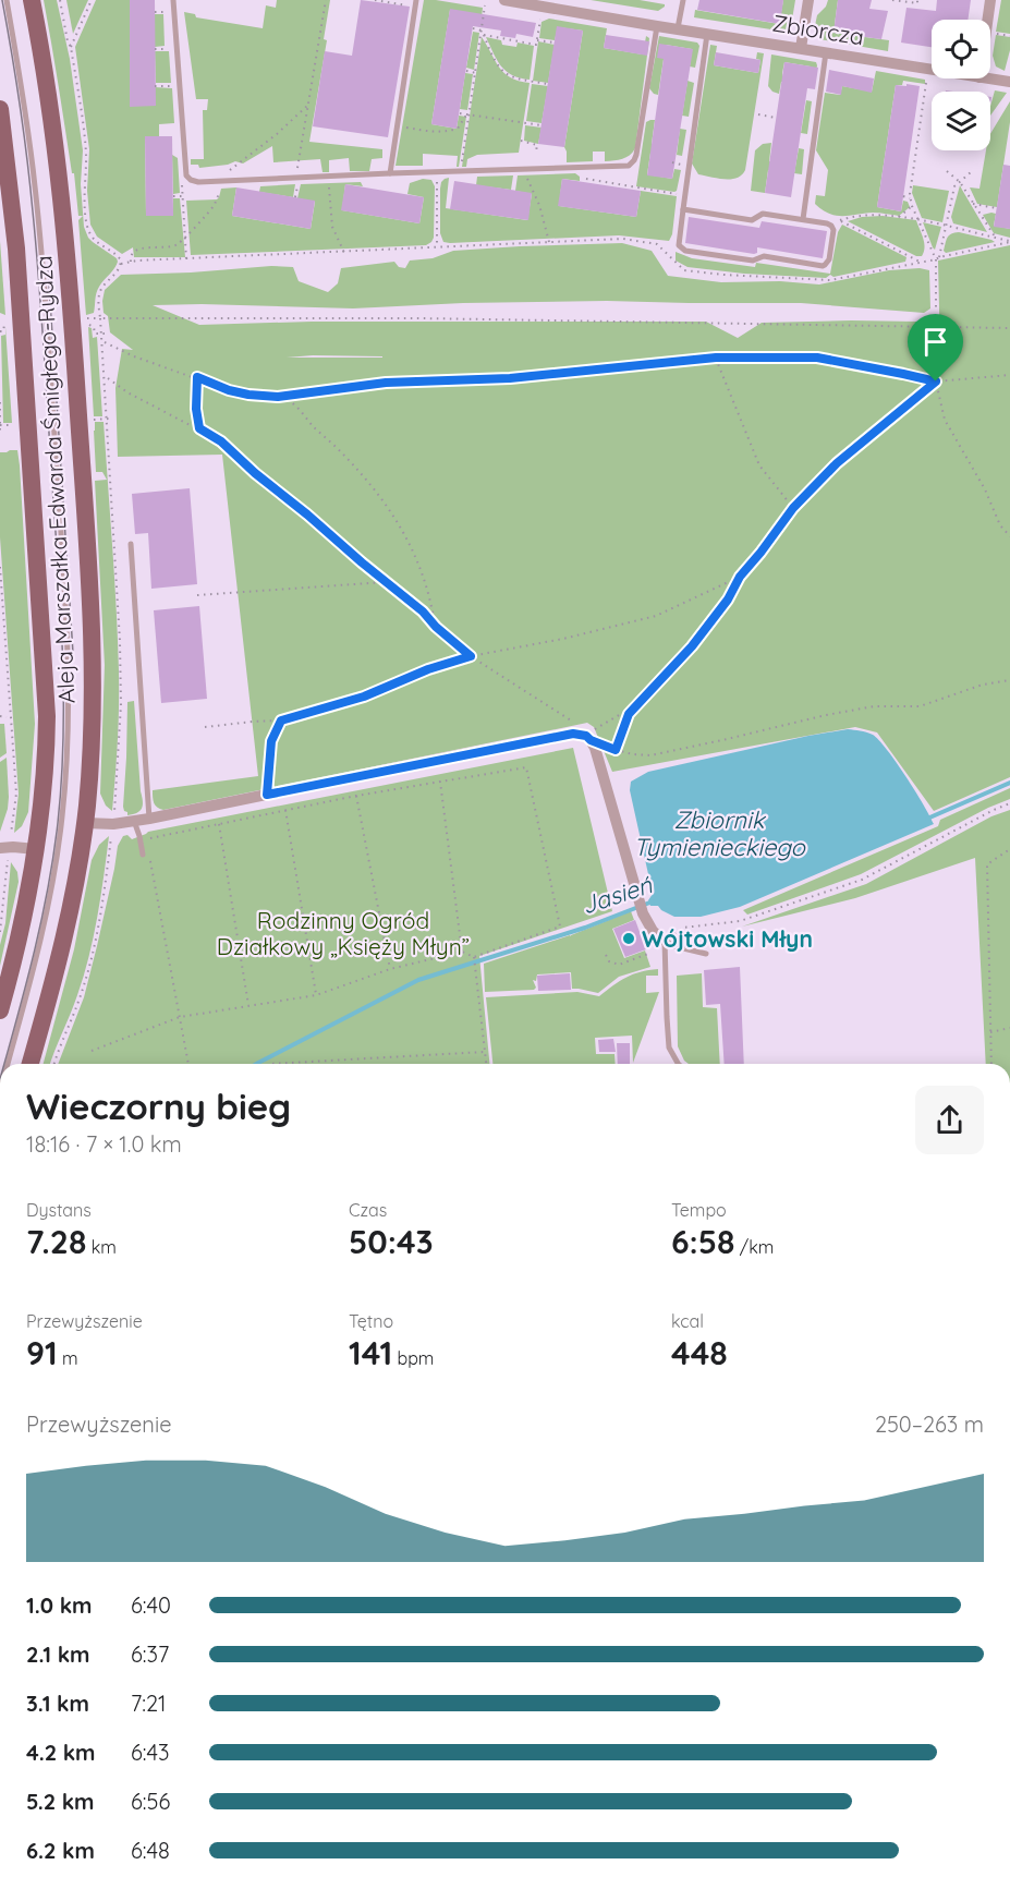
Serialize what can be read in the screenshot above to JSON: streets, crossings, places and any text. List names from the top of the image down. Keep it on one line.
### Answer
{"streets":{"main road":["Aleja Marszałka Edwarda Śmigłego-Rydza"],"street":["Zbiorcza"]},"water":["Zbiornik Tymienieckiego","Jasień"],"parks":["Rodzinny Ogród Działkowy „Księży Młyn”"],"places":["Wójtowski Młyn"],"page":{"heading":["Wieczorny bieg","18:16 · 7 × 1.0 km"],"stats":[["Dystans","7.28 km"],["Czas","50:43"],["Tempo","6:58 /km"],["Przewyższenie","91 m"],["Tętno","141 bpm"],["kcal","448"]],"chart":["Przewyższenie","250–263 m"],"list":[{"name":"1.0 km","note":"6:40"},{"name":"2.1 km","note":"6:37"},{"name":"3.1 km","note":"7:21"},{"name":"4.2 km","note":"6:43"},{"name":"5.2 km","note":"6:56"},{"name":"6.2 km","note":"6:48"}]}}
